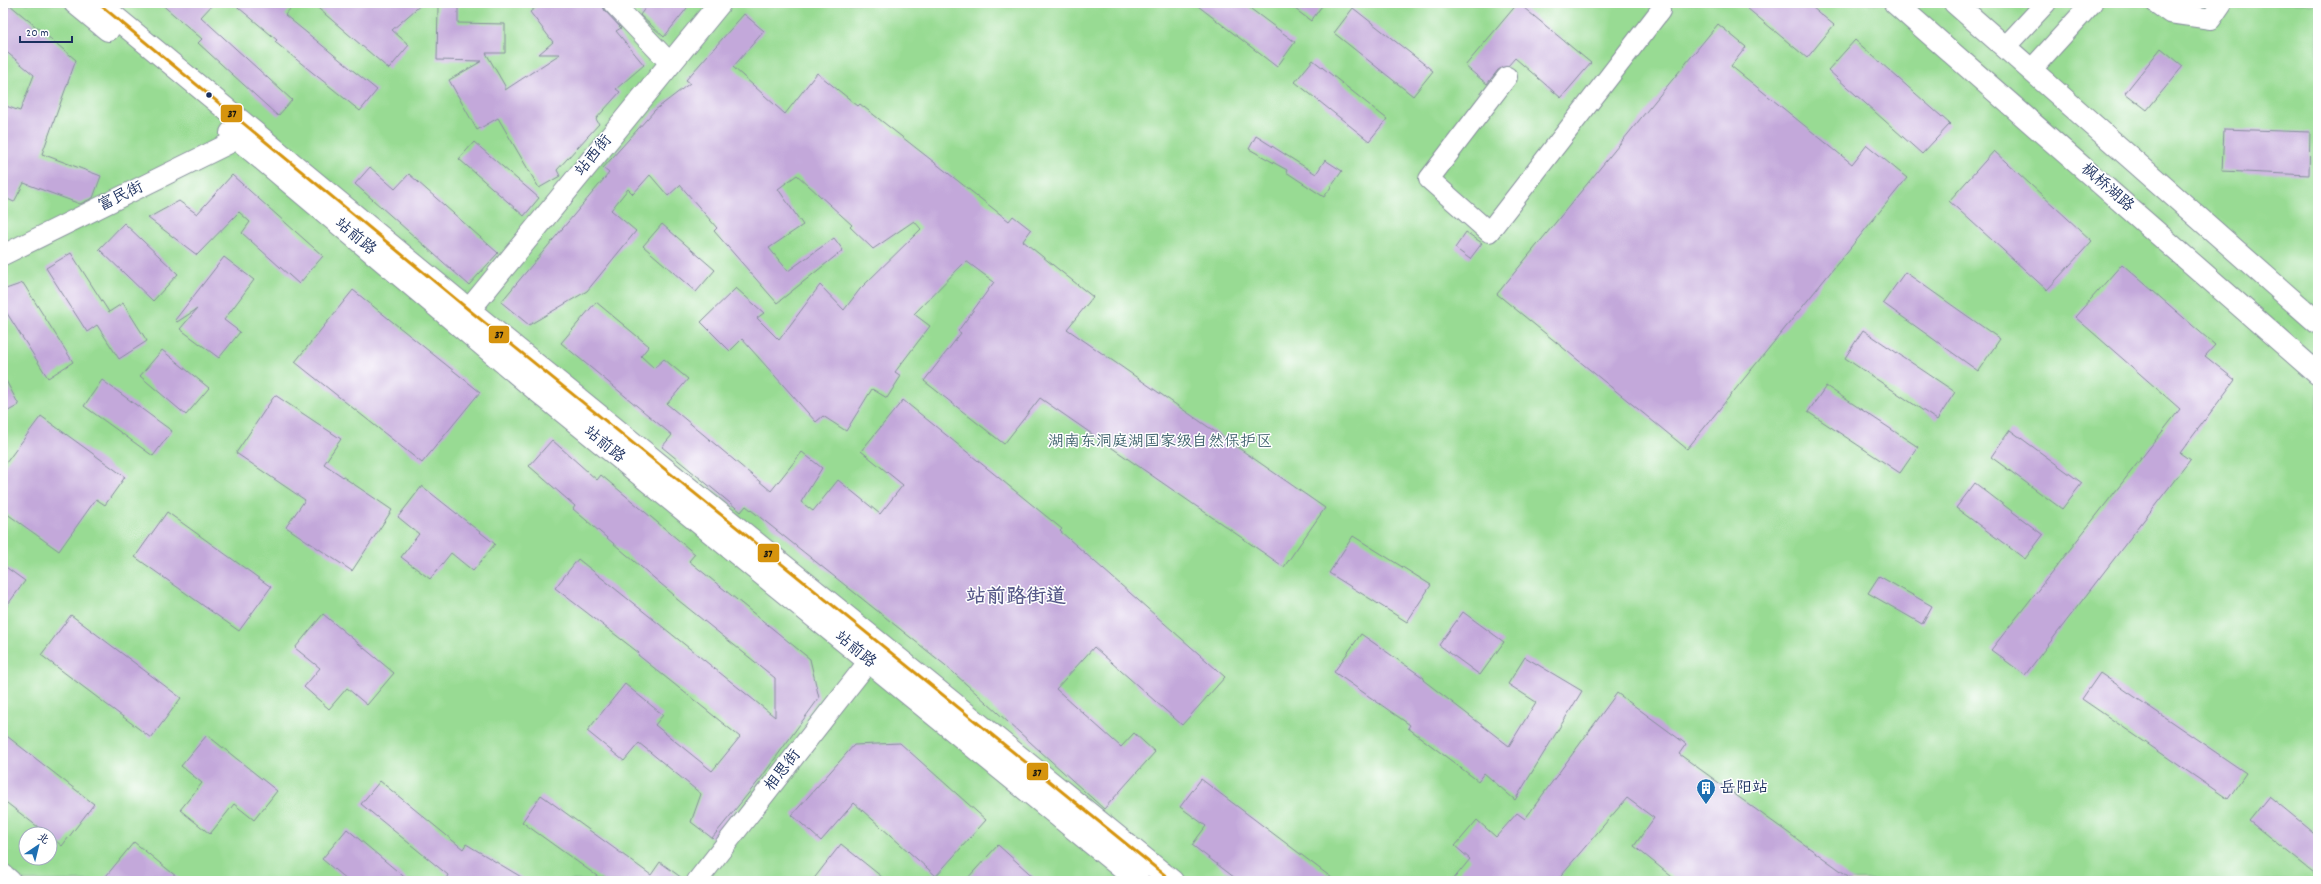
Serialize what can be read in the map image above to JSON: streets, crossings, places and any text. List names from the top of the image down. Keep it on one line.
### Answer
{"streets":{"main road":["站西街","枫桥湖路","站前路"],"street":["富民街","相思街"]},"crossings":[["站西街","站前路"],["富民街","站前路"],["站前路","相思街"]],"districts":["站前路街道"],"parks":["湖南东洞庭湖国家级自然保护区"],"places":{"building":["岳阳站"]},"lines":["transit line 37"],"scale_bar":"20 m","north":"top right"}
